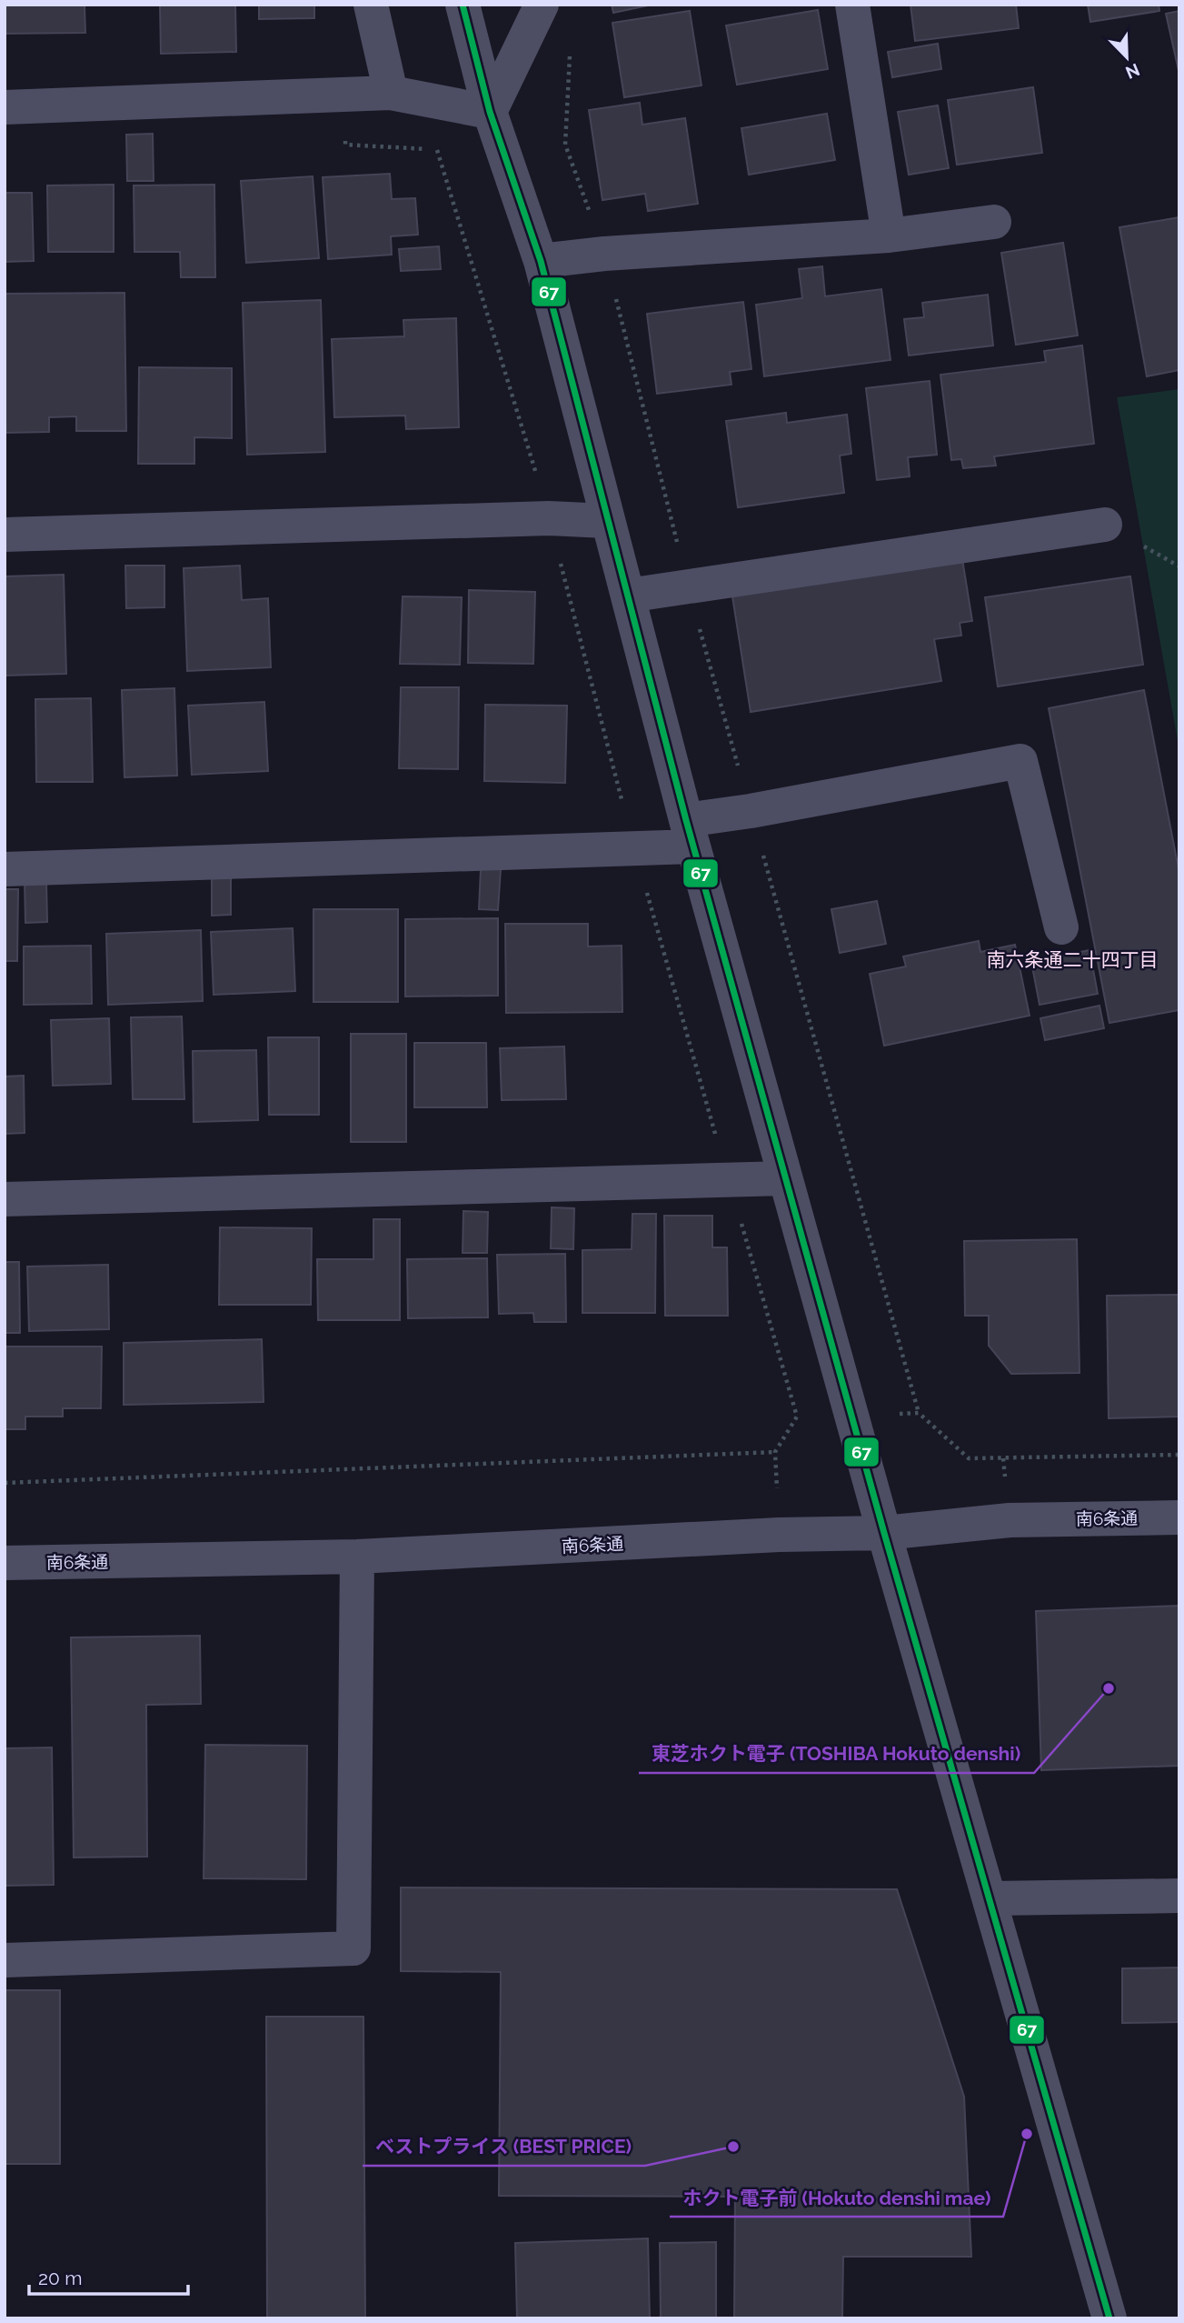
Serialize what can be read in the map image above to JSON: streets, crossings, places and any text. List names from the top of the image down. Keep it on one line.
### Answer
{"streets":{"street":["南6条通"]},"districts":["南六条通二十四丁目"],"places":["東芝ホクト電子 (TOSHIBA Hokuto denshi)","ホクト電子前 (Hokuto denshi mae)","ベストプライス (BEST PRICE)"],"lines":["transit line 67"],"scale_bar":"20 m","north":"bottom right"}
